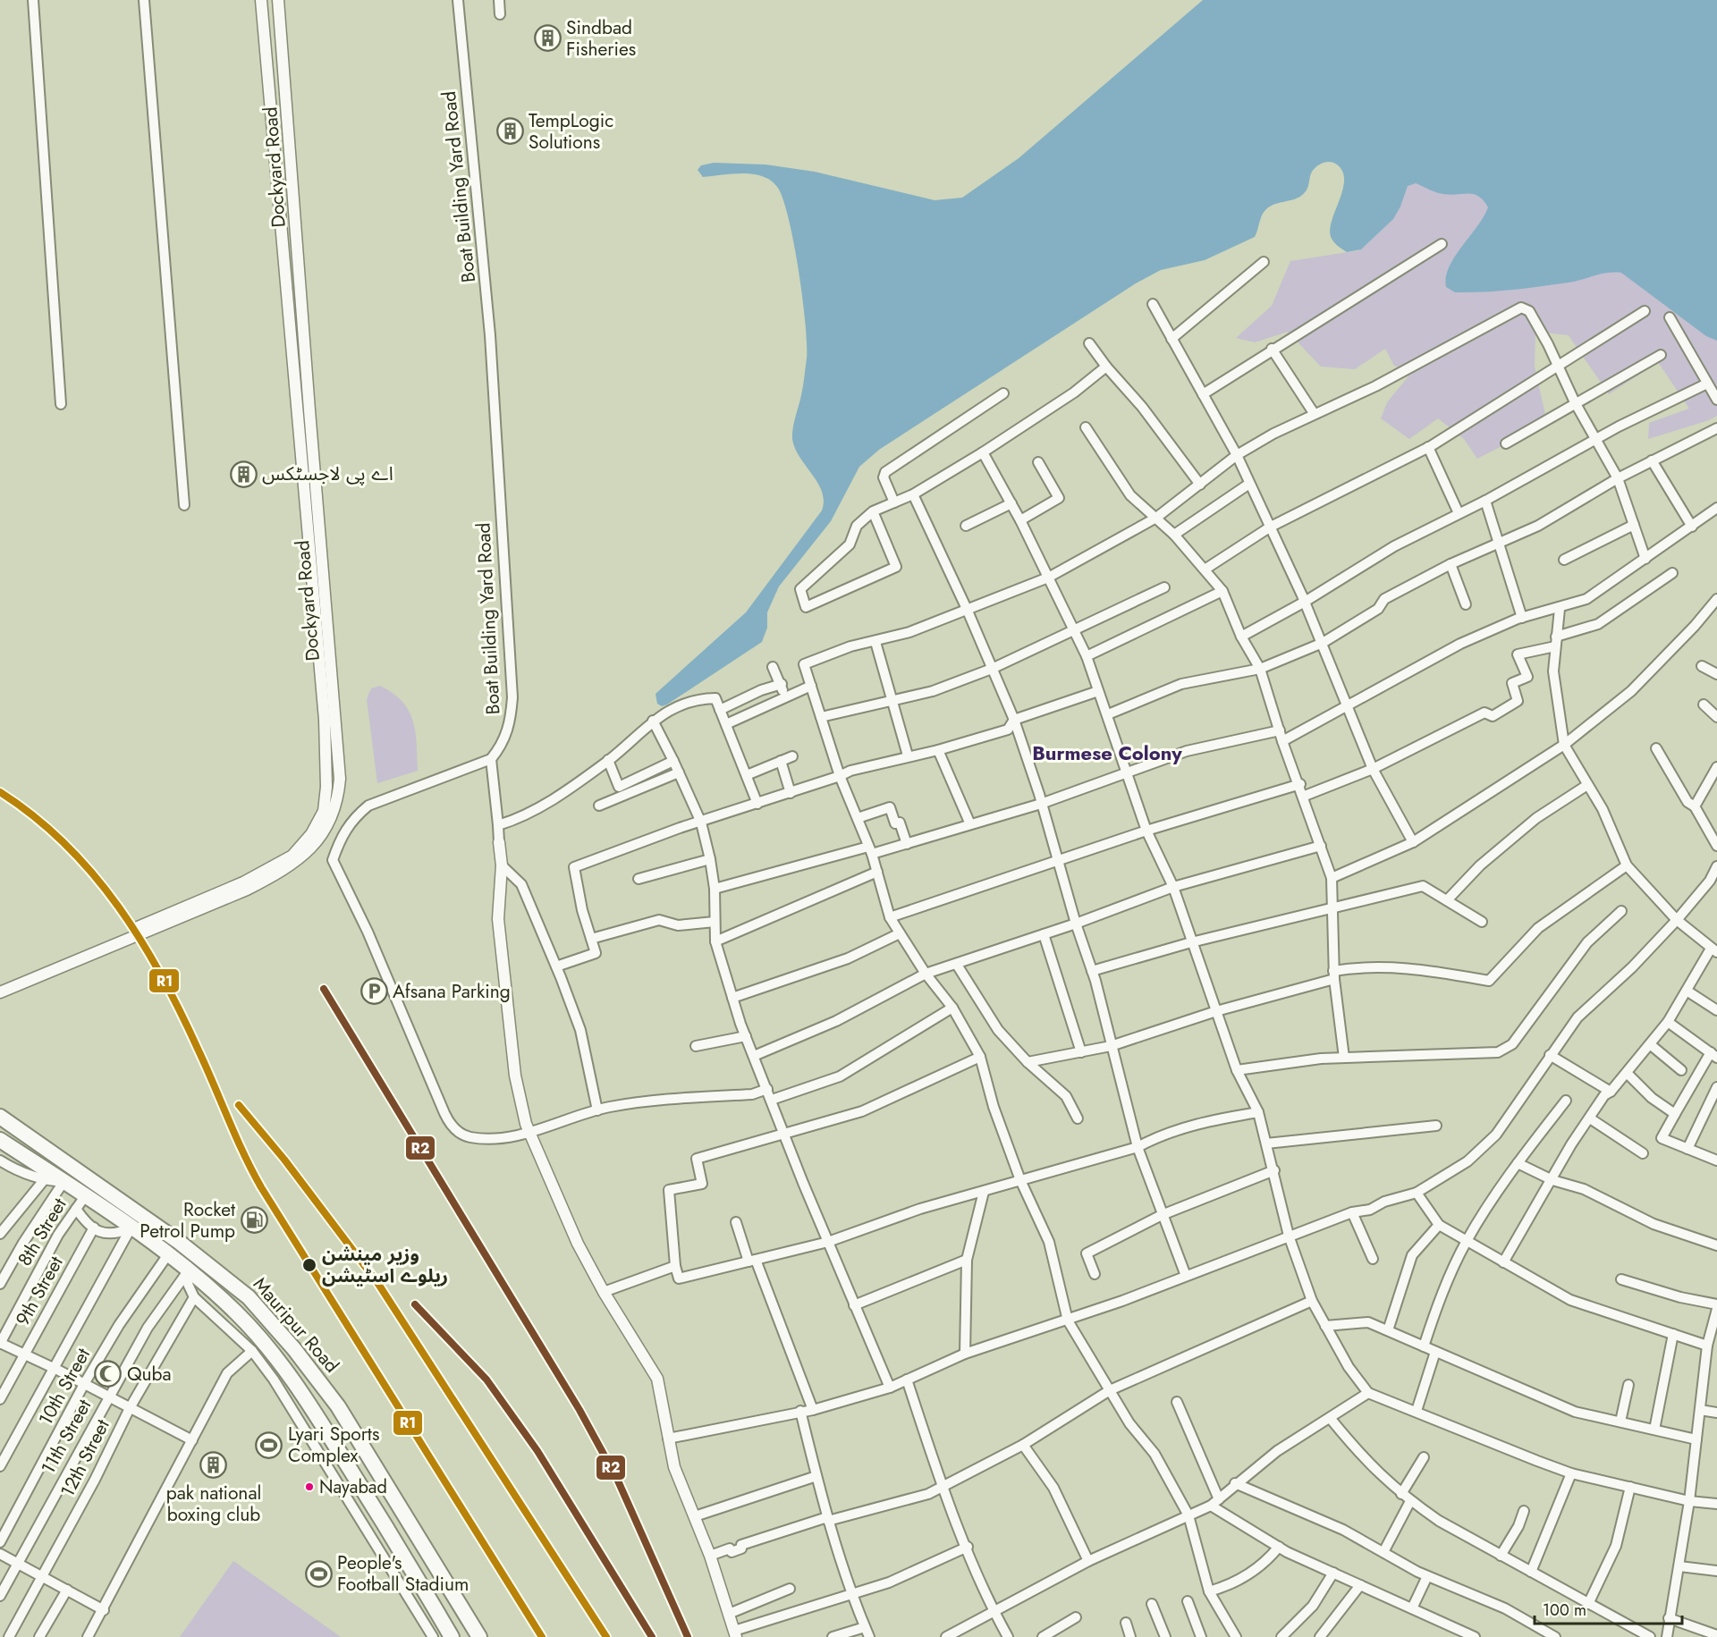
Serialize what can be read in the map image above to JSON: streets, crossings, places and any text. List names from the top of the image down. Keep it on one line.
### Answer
{"streets":{"highway":["Mauripur Road"],"street":["Dockyard Road","Boat Building Yard Road","8th Street","9th Street","10th Street","11th Street","12th Street"]},"crossings":[["8th Street","Mauripur Road"],["Mauripur Road","10th Street"],["Mauripur Road","11th Street"]],"districts":["Burmese Colony"],"places":{"building":["Sindbad Fisheries","TempLogic Solutions","اے پی لاجسٹکس","pak national boxing club"],"parking":["Afsana Parking"],"fuel station":["Rocket Petrol Pump"],"other":["وزیر مینشن ریلوے اسٹیشن","Nayabad"],"mosque":["Quba"],"sports":["Lyari Sports Complex","People's Football Stadium"]},"lines":["transit line R1","transit line R2"],"scale_bar":"100 m"}
